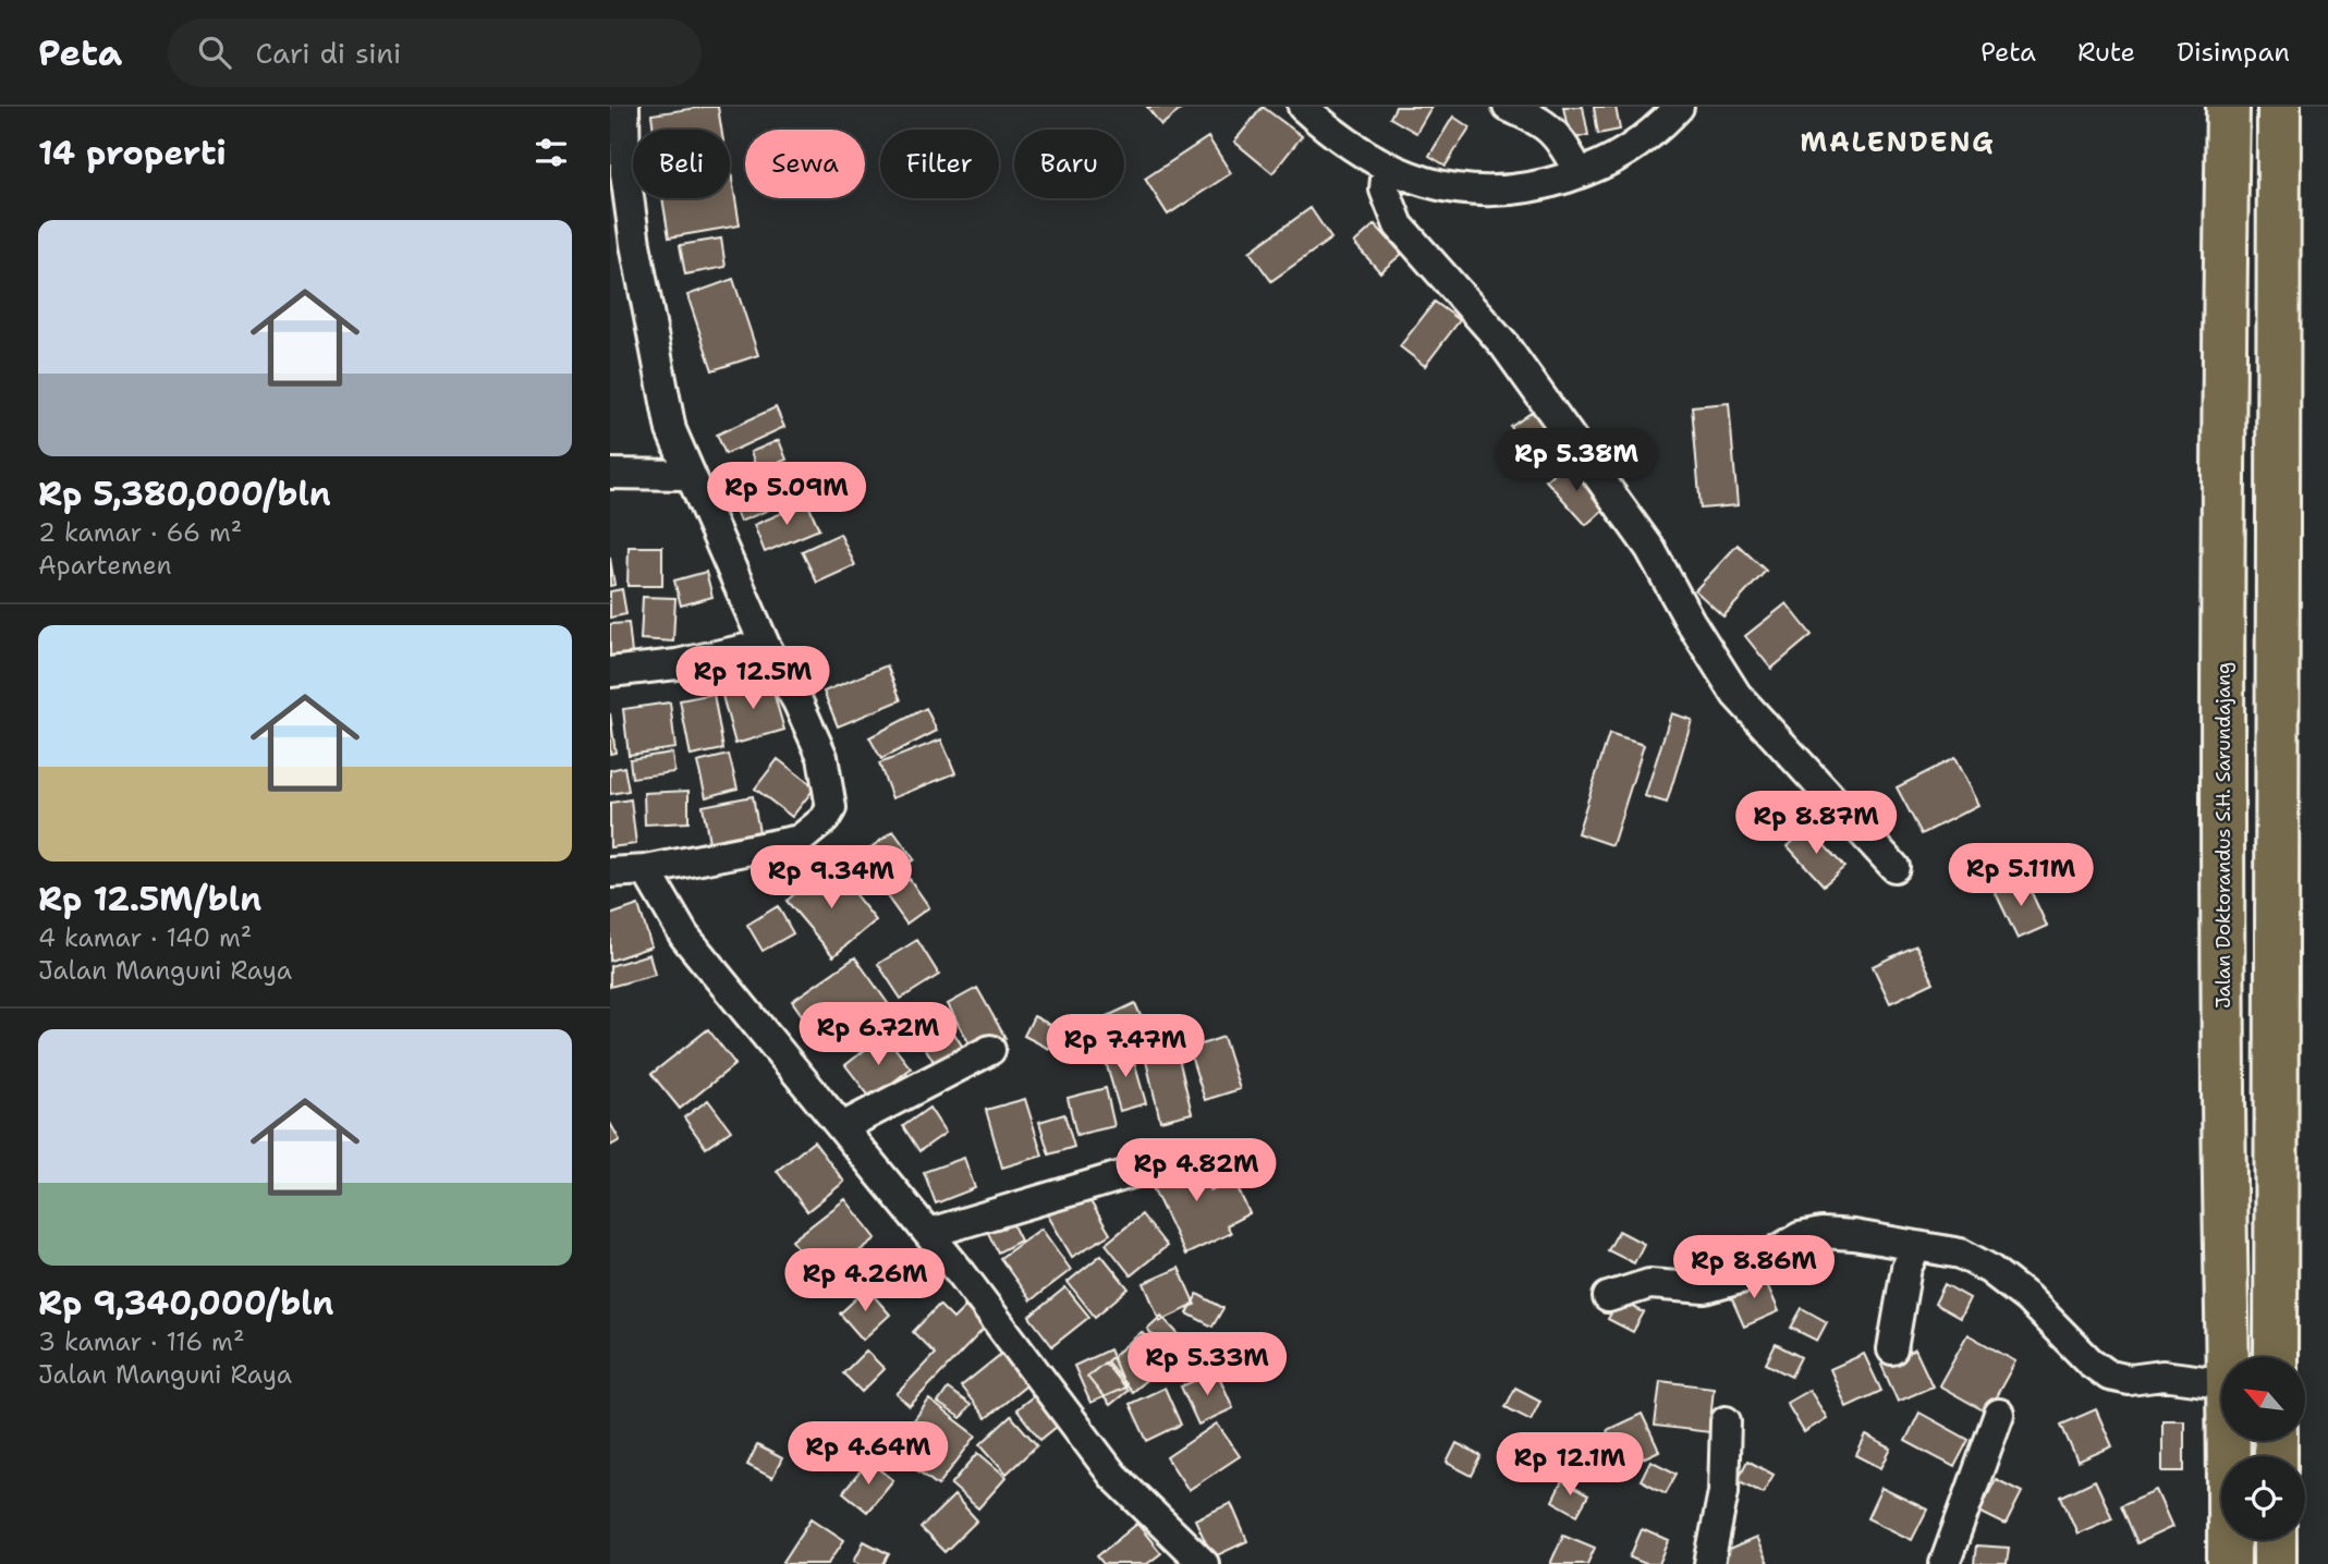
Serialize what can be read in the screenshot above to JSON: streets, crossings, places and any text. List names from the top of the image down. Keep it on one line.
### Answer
{"streets":{"highway":["Jalan Doktorandus S.H. Sarundajang"]},"districts":["MALENDENG"],"north":"top left","page":{"header":"Peta","search":"Cari di sini","nav":["Peta","Rute","Disimpan"],"heading":"14 properti","chip":["Beli","Sewa","Filter","Baru"],"list":[{"name":"Rp 5,380,000/bln","note":"2 kamar · 66 m² · Apartemen"},{"name":"Rp 12.5M/bln","note":"4 kamar · 140 m² · Jalan Manguni Raya"},{"name":"Rp 9,340,000/bln","note":"3 kamar · 116 m² · Jalan Manguni Raya"}],"price":["Rp 5.38M","Rp 5.09M","Rp 12.5M","Rp 8.87M","Rp 5.11M","Rp 9.34M","Rp 6.72M","Rp 7.47M","Rp 4.82M","Rp 8.86M","Rp 4.26M","Rp 5.33M","Rp 4.64M","Rp 12.1M"]}}
